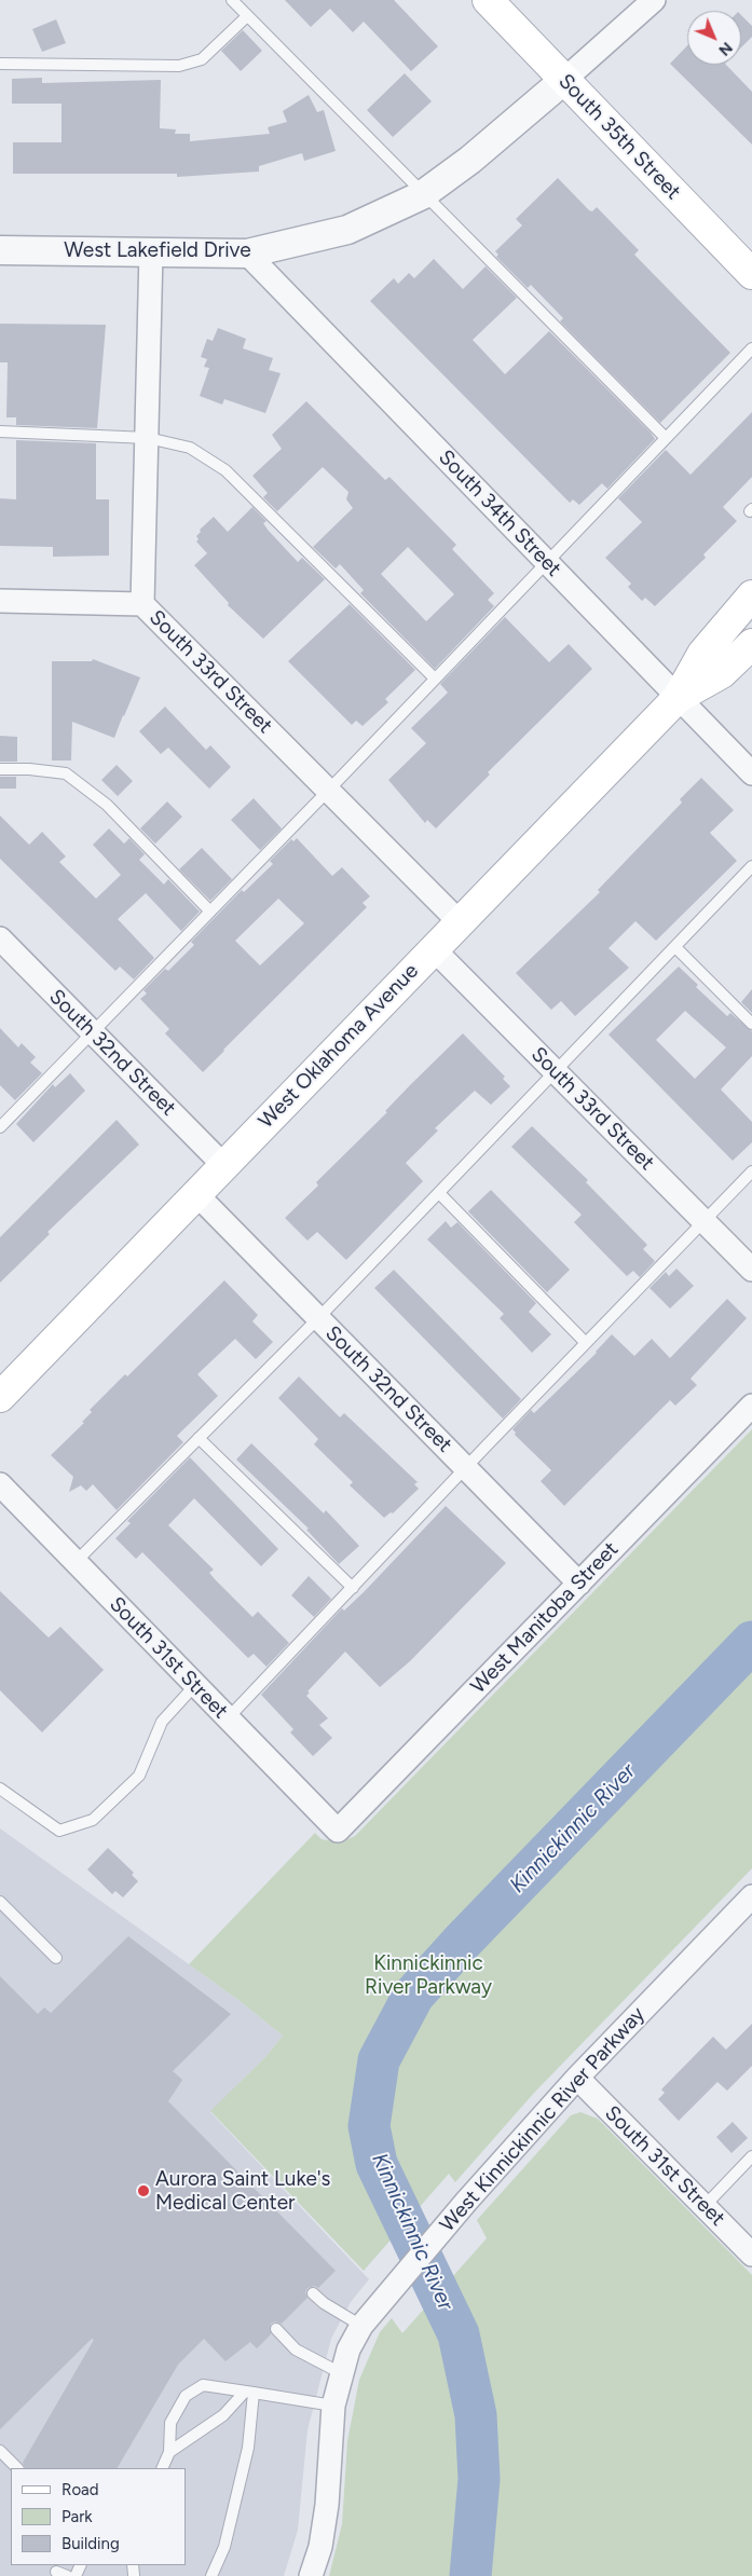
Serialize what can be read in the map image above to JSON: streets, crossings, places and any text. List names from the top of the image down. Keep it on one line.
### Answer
{"streets":{"main road":["South 35th Street","West Oklahoma Avenue"],"street":["West Lakefield Drive","South 34th Street","South 33rd Street","South 32nd Street","West Manitoba Street","South 31st Street","West Kinnickinnic River Parkway"]},"crossings":[["South 35th Street","West Lakefield Drive"],["West Lakefield Drive","South 34th Street"],["West Lakefield Drive","South 33rd Street"],["South 34th Street","West Oklahoma Avenue"],["South 33rd Street","West Oklahoma Avenue"],["West Oklahoma Avenue","South 32nd Street"],["South 32nd Street","West Manitoba Street"],["West Manitoba Street","South 31st Street"],["South 31st Street","West Kinnickinnic River Parkway"]],"water":["Kinnickinnic River"],"parks":["Kinnickinnic River Parkway"],"places":["Aurora Saint Luke's Medical Center"],"legend":["Road","Park","Building"],"north":"bottom right"}
